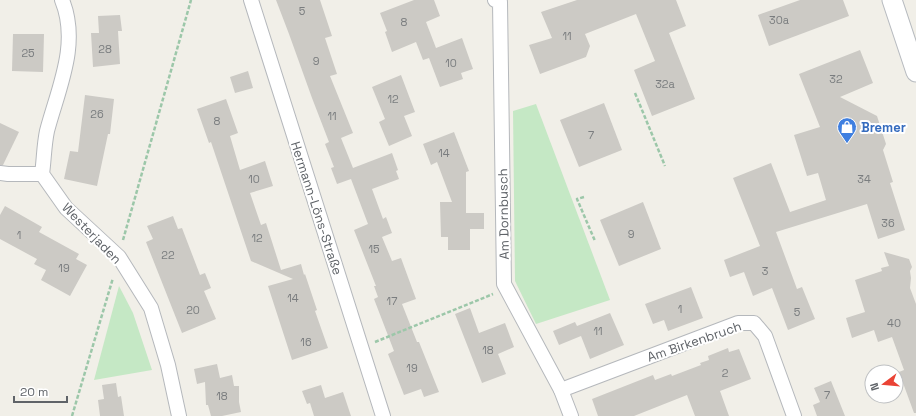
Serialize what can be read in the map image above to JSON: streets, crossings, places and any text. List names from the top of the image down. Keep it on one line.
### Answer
{"streets":{"street":["Hermann-Löns-Straße","Am Dornbusch","Westerjaden","Am Birkenbruch"]},"crossings":[["Am Dornbusch","Am Birkenbruch"]],"places":{"shop":["Bremer"]},"house_numbers":["5","30a","8","11","28","25","9","10","32","32a","12","26","11","8","7","14","10","34","36","9","1","12","15","22","19","3","14","17","1","20","5","40","11","16","18","19","2","7","18"],"scale_bar":"20 m","north":"left"}
